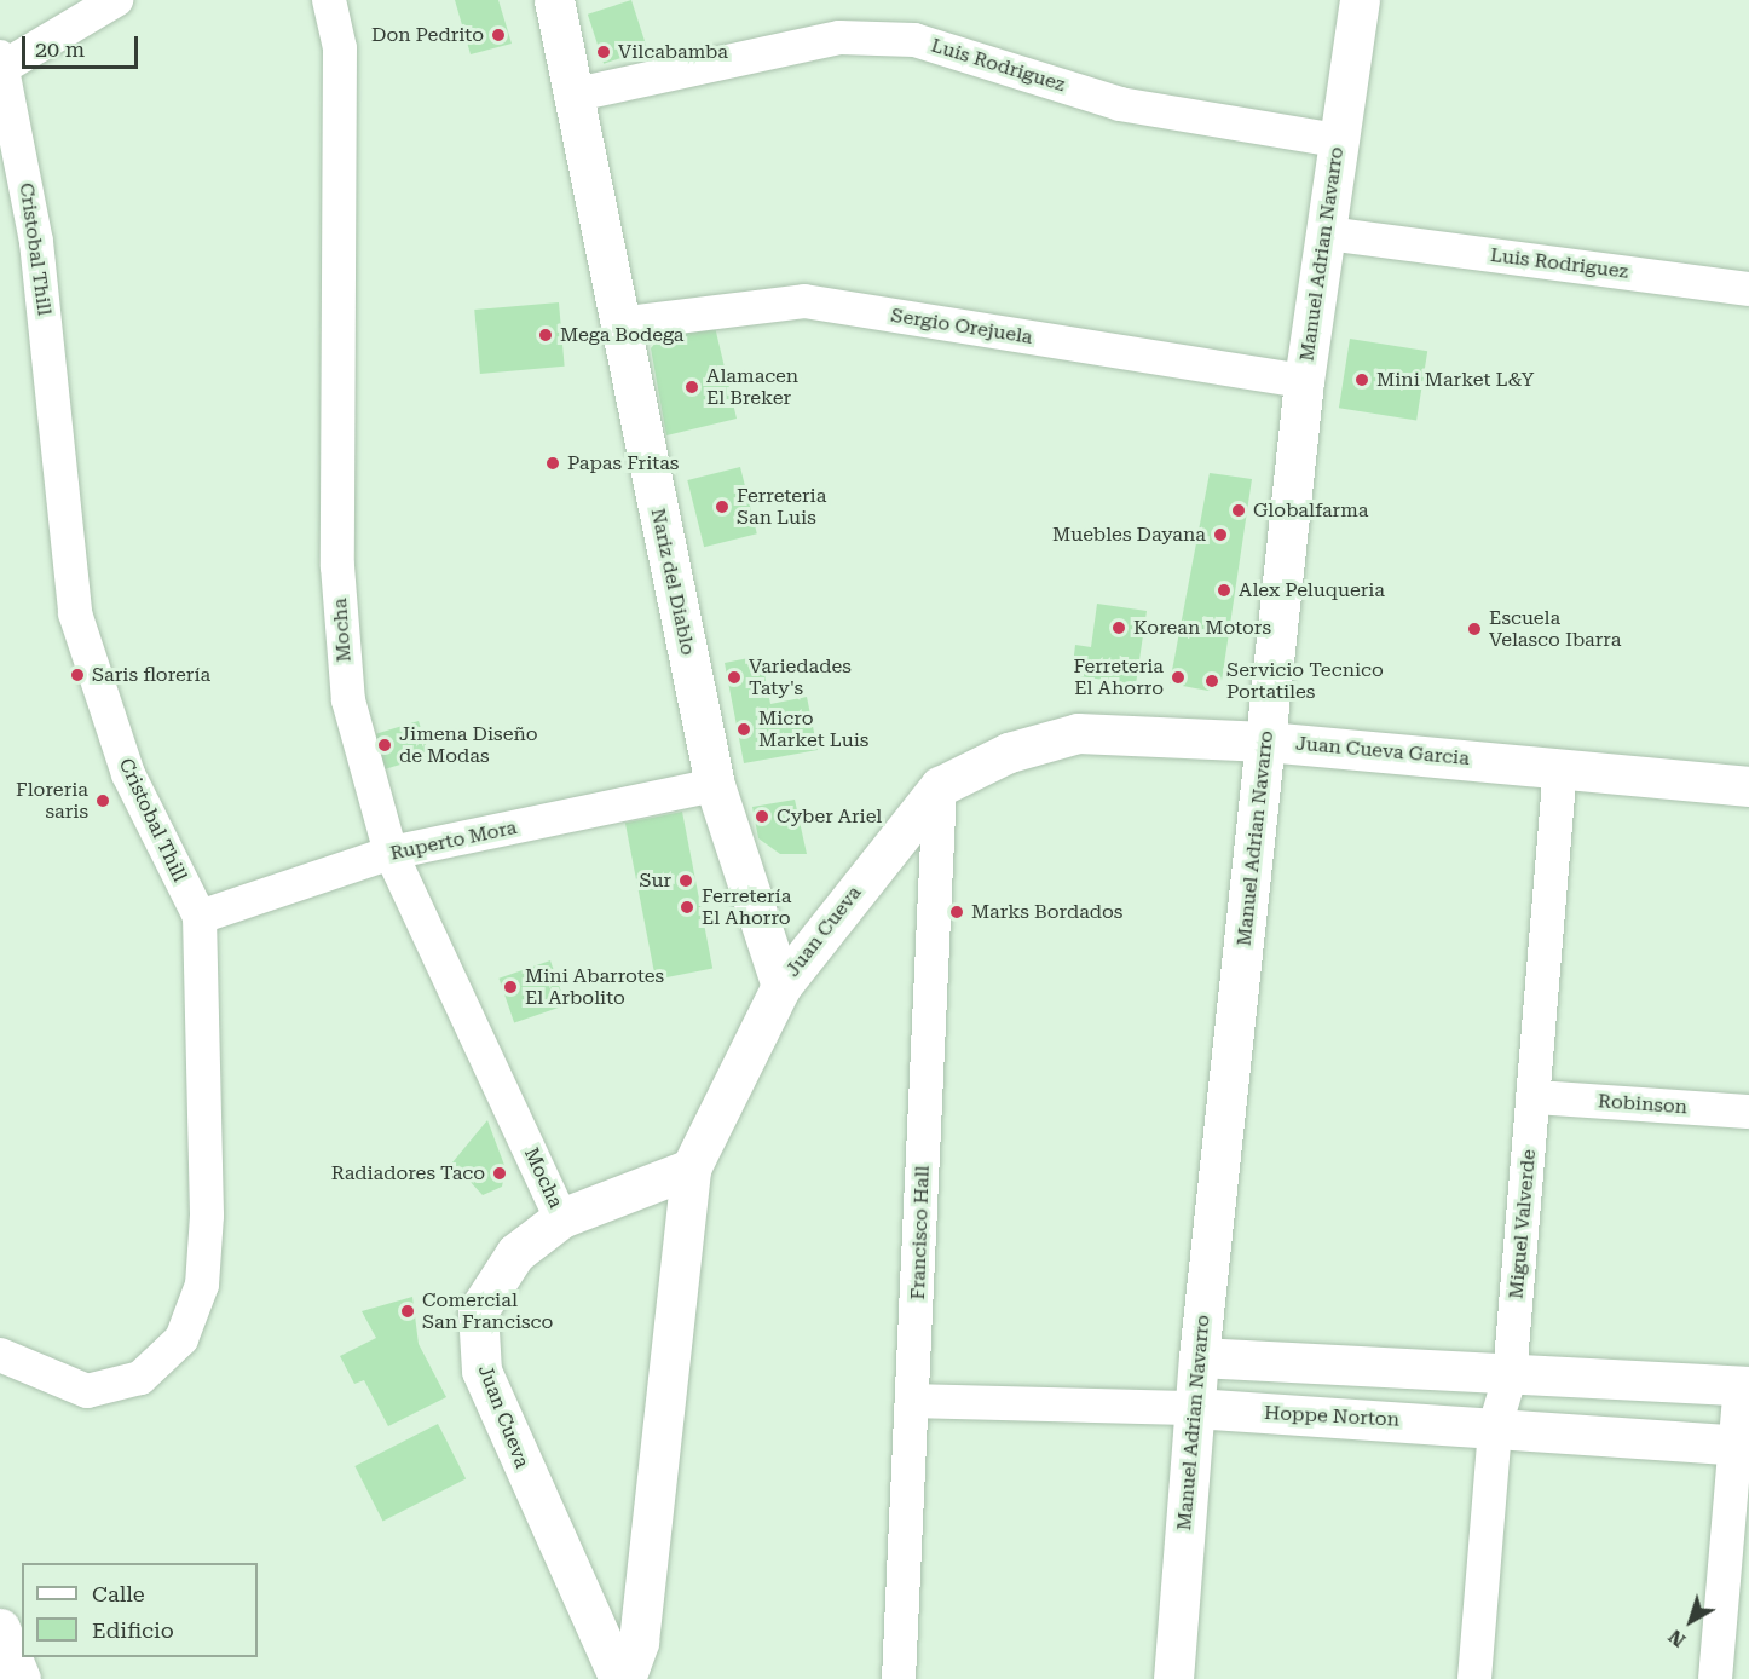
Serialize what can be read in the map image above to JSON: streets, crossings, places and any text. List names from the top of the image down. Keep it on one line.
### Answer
{"streets":{"street":["Luis Rodriguez","Cristobal Thill","Manuel Adrian Navarro","Sergio Orejuela","Nariz del Diablo","Mocha","Juan Cueva Garcia","Ruperto Mora","Juan Cueva","Robinson","Miguel Valverde","Francisco Hall","Hoppe Norton"]},"crossings":[["Luis Rodriguez","Manuel Adrian Navarro"],["Luis Rodriguez","Nariz del Diablo"],["Cristobal Thill","Ruperto Mora"],["Manuel Adrian Navarro","Sergio Orejuela"],["Manuel Adrian Navarro","Juan Cueva Garcia"],["Manuel Adrian Navarro","Hoppe Norton"],["Sergio Orejuela","Nariz del Diablo"],["Nariz del Diablo","Ruperto Mora"],["Nariz del Diablo","Juan Cueva"],["Mocha","Ruperto Mora"],["Mocha","Juan Cueva"],["Juan Cueva Garcia","Juan Cueva"],["Juan Cueva Garcia","Miguel Valverde"],["Juan Cueva Garcia","Francisco Hall"],["Juan Cueva","Francisco Hall"],["Robinson","Miguel Valverde"],["Miguel Valverde","Hoppe Norton"],["Francisco Hall","Hoppe Norton"]],"places":["Don Pedrito","Vilcabamba","Mega Bodega","Mini Market L&Y","Alamacen El Breker","Papas Fritas","Ferreteria San Luis","Globalfarma","Muebles Dayana","Alex Peluqueria","Korean Motors","Escuela Velasco Ibarra","Saris florería","Variedades Taty's","Ferreteria El Ahorro","Servicio Tecnico Portatiles","Micro Market Luis","Jimena Diseño de Modas","Floreria saris","Cyber Ariel","Sur","Ferretería El Ahorro","Marks Bordados","Mini Abarrotes El Arbolito","Radiadores Taco","Comercial San Francisco"],"legend":["Calle","Edificio"],"scale_bar":"20 m","north":"bottom left"}
